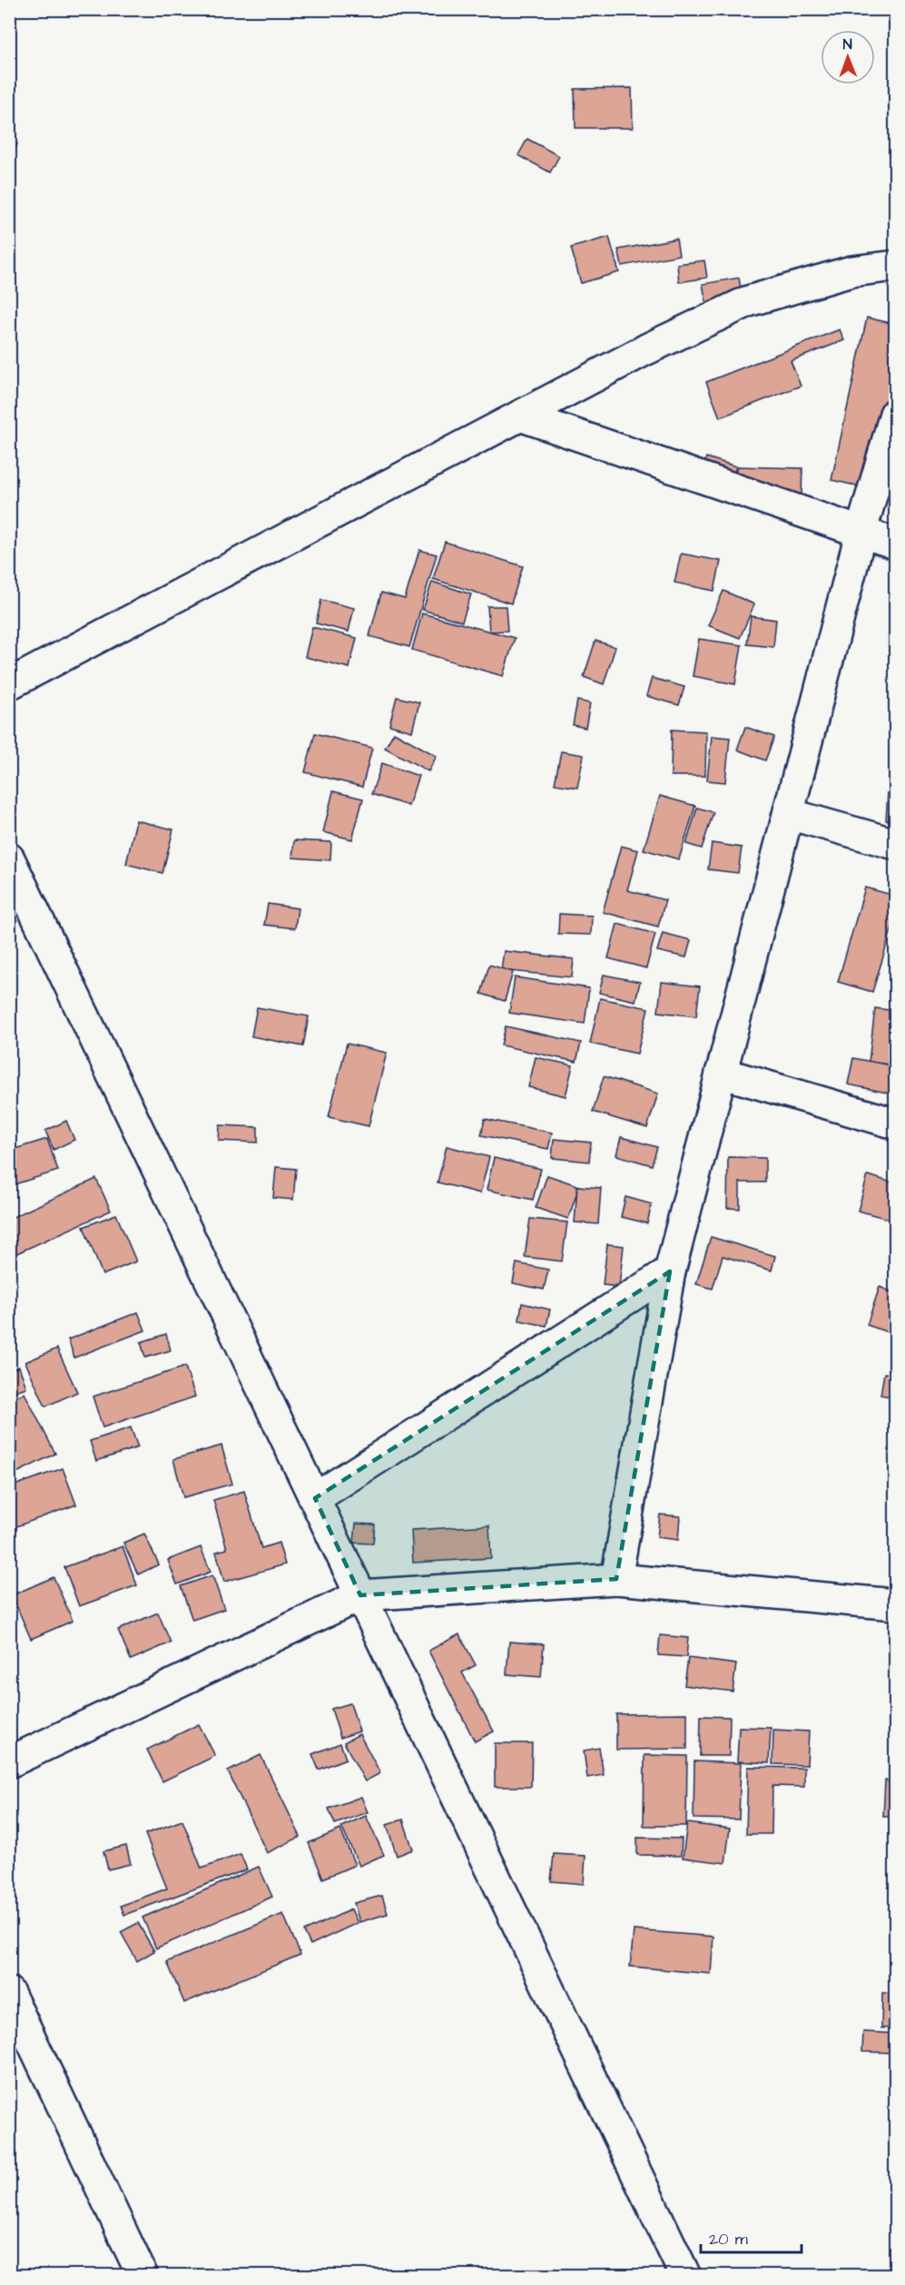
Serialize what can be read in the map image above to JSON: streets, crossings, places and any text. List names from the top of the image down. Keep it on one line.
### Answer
{"scale_bar":"20 m","north":"top"}
